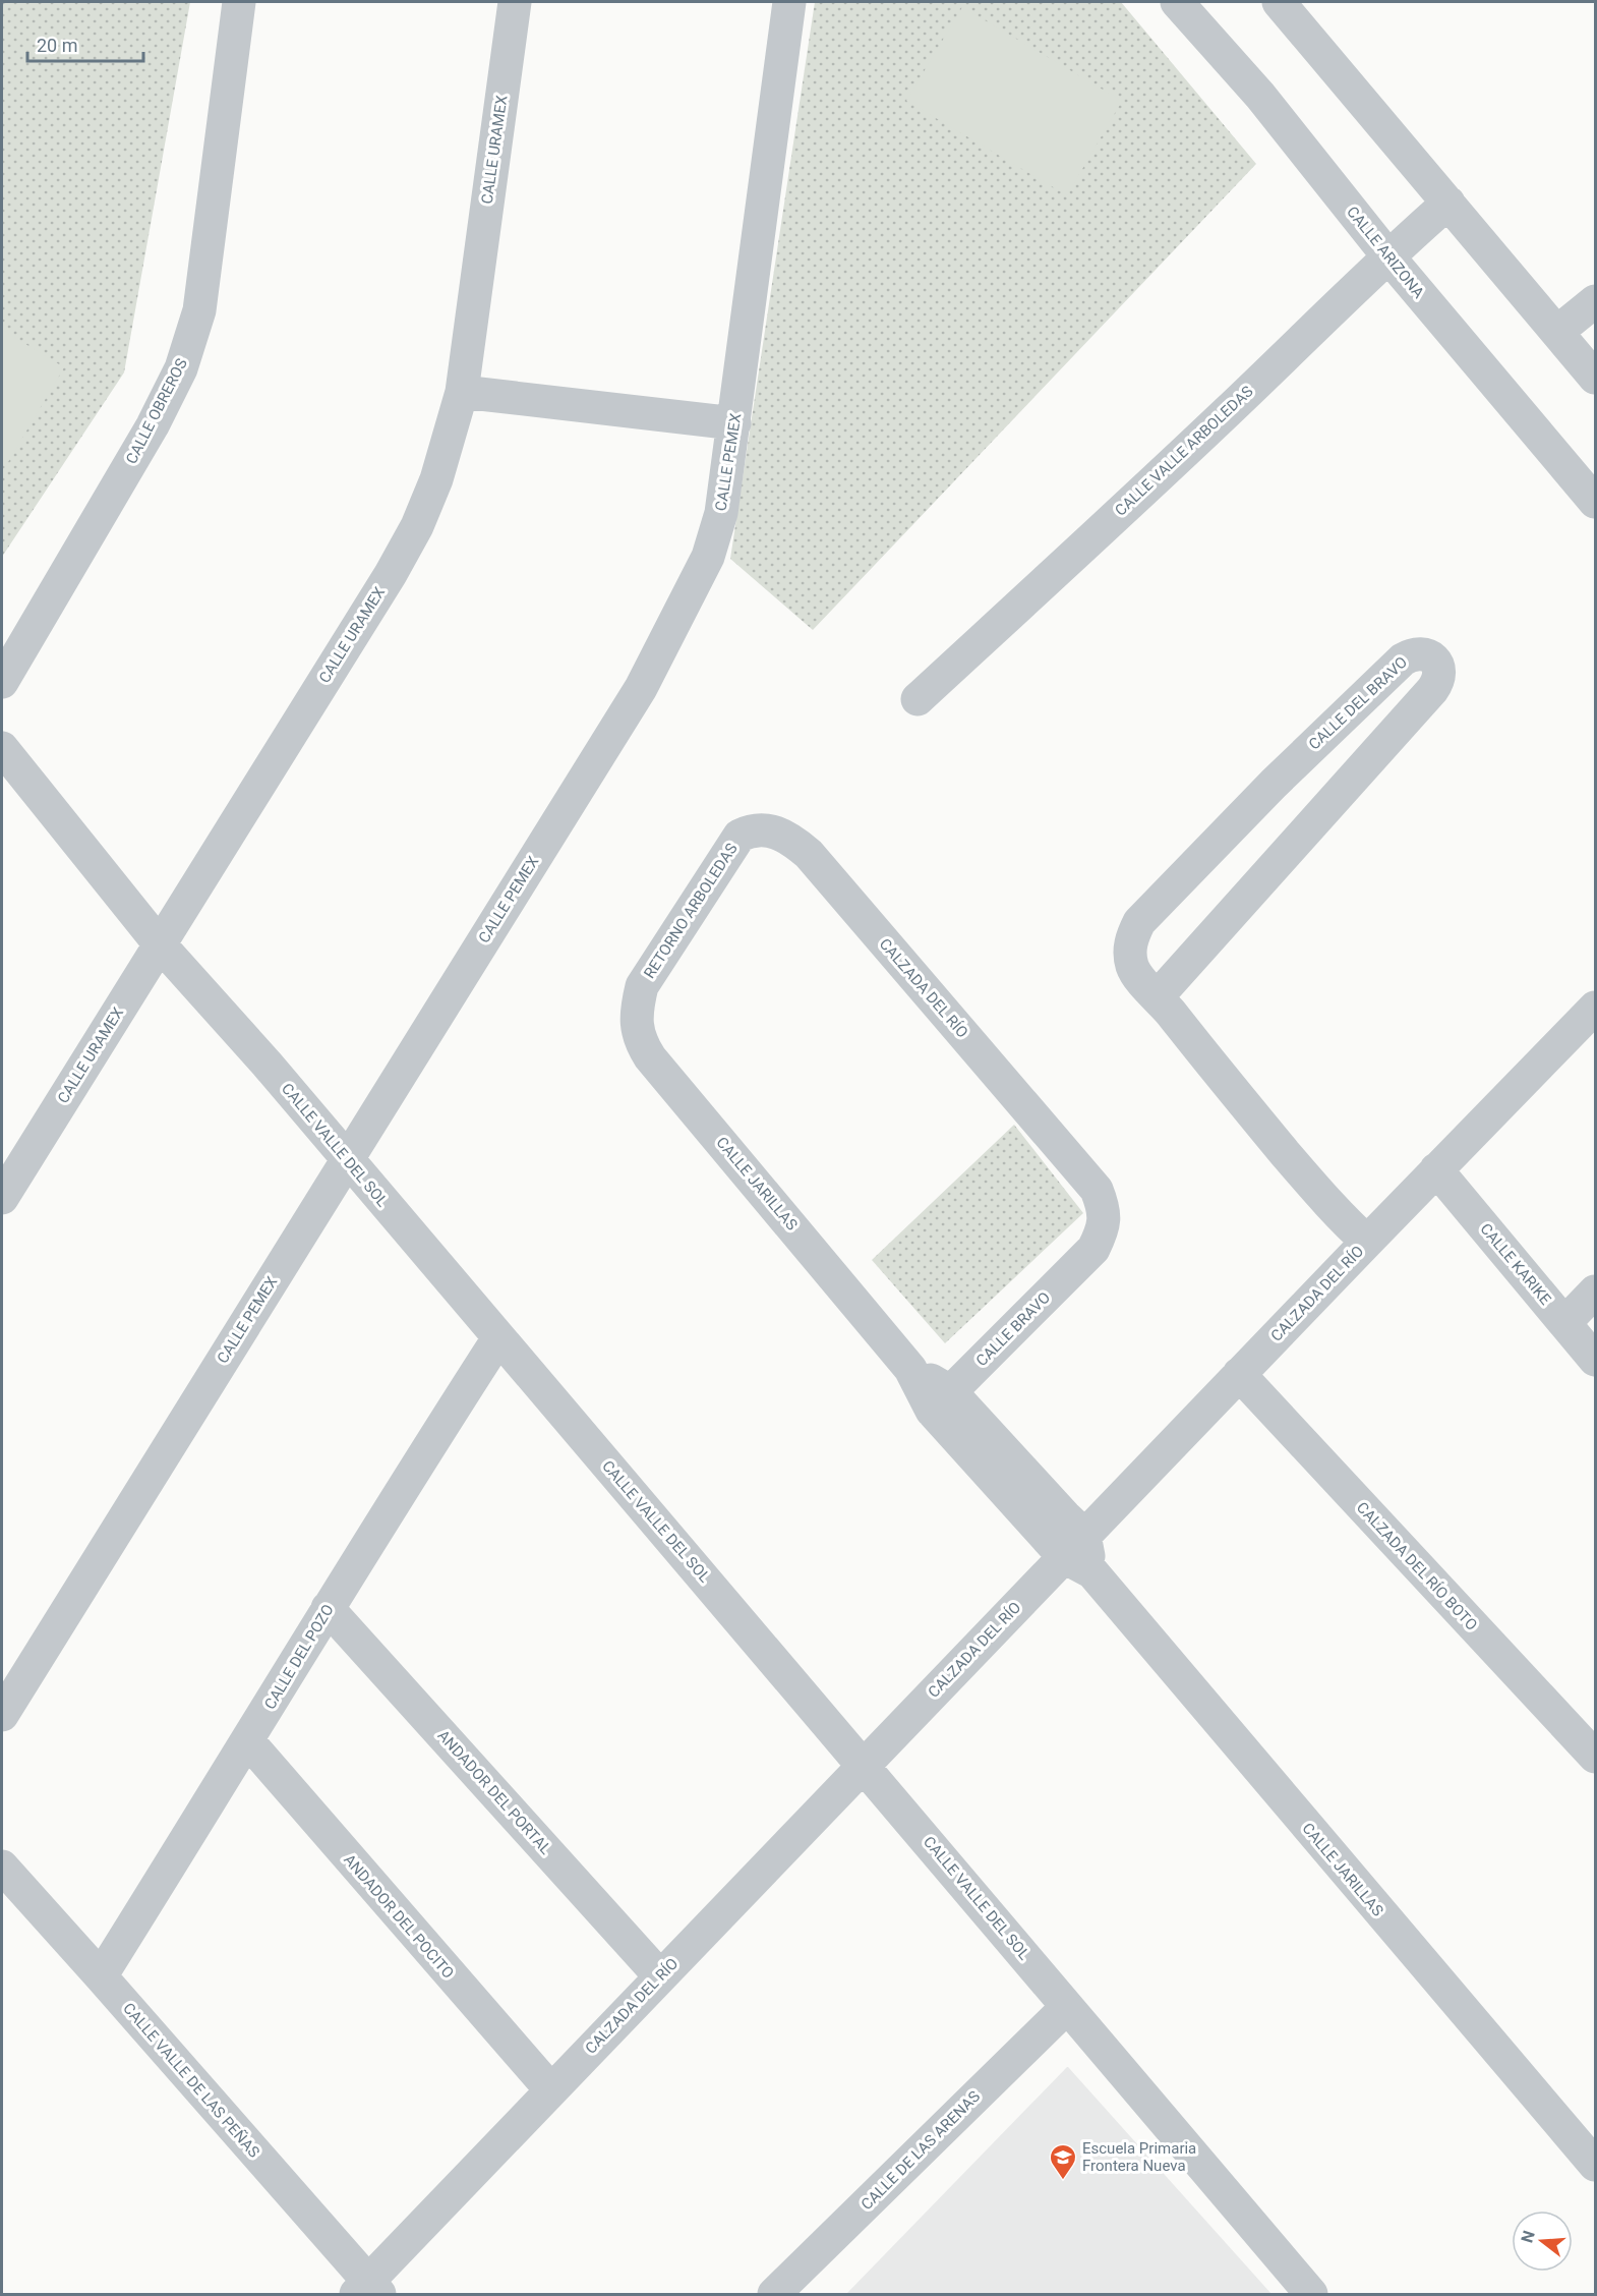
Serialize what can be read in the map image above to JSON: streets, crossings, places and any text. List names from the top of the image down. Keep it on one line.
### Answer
{"streets":{"street":["CALLE URAMEX","CALLE ARIZONA","CALLE OBREROS","CALLE VALLE ARBOLEDAS","CALLE PEMEX","CALLE DEL BRAVO","RETORNO ARBOLEDAS","CALZADA DEL RÍO","CALLE VALLE DEL SOL","CALLE JARILLAS","CALLE KARIKE","CALLE BRAVO","CALZADA DEL RÍO BOTO","CALLE DEL POZO","ANDADOR DEL PORTAL","ANDADOR DEL POCITO","CALLE VALLE DE LAS PEÑAS","CALLE DE LAS ARENAS"]},"crossings":[["CALLE URAMEX","CALLE VALLE DEL SOL"],["CALLE ARIZONA","CALLE VALLE ARBOLEDAS"],["CALLE PEMEX","CALLE VALLE DEL SOL"],["CALLE DEL BRAVO","CALZADA DEL RÍO"],["RETORNO ARBOLEDAS","CALZADA DEL RÍO"],["RETORNO ARBOLEDAS","CALLE JARILLAS"],["CALZADA DEL RÍO","CALLE VALLE DEL SOL"],["CALZADA DEL RÍO","CALLE JARILLAS"],["CALZADA DEL RÍO","CALLE KARIKE"],["CALZADA DEL RÍO","CALLE BRAVO"],["CALZADA DEL RÍO","CALZADA DEL RÍO BOTO"],["CALZADA DEL RÍO","ANDADOR DEL PORTAL"],["CALZADA DEL RÍO","ANDADOR DEL POCITO"],["CALZADA DEL RÍO","CALLE VALLE DE LAS PEÑAS"],["CALLE VALLE DEL SOL","CALLE DEL POZO"],["CALLE VALLE DEL SOL","CALLE DE LAS ARENAS"],["CALLE JARILLAS","CALLE BRAVO"],["CALLE DEL POZO","ANDADOR DEL PORTAL"],["CALLE DEL POZO","ANDADOR DEL POCITO"],["CALLE DEL POZO","CALLE VALLE DE LAS PEÑAS"]],"places":{"school or university":["Escuela Primaria Frontera Nueva"]},"scale_bar":"20 m","north":"left"}
